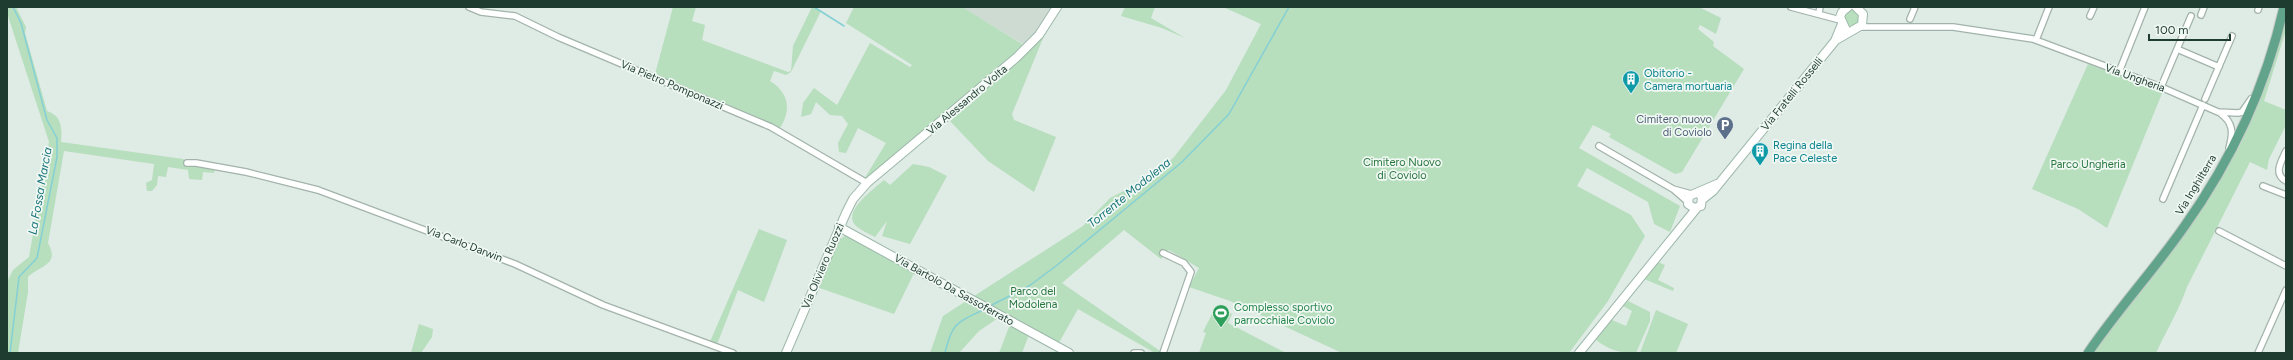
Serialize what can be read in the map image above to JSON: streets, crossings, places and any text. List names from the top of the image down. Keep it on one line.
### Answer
{"streets":{"main road":["Via Inghilterra"],"street":["Via Ungheria","Via Pietro Pomponazzi","Via Fratelli Rosselli","Via Alessandro Volta","Via Carlo Darwin","Via Oliviero Ruozzi","Via Bartolo Da Sassoferrato"]},"crossings":[["Via Ungheria","Via Fratelli Rosselli"],["Via Ungheria","Via Inghilterra"],["Via Pietro Pomponazzi","Via Alessandro Volta"],["Via Pietro Pomponazzi","Via Oliviero Ruozzi"],["Via Alessandro Volta","Via Oliviero Ruozzi"],["Via Oliviero Ruozzi","Via Bartolo Da Sassoferrato"]],"water":["La Fossa Marcia","Torrente Modolena"],"parks":["Cimitero Nuovo di Coviolo","Parco Ungheria","Parco del Modolena"],"places":{"building":["Obitorio - Camera mortuaria","Regina della Pace Celeste"],"parking":["Cimitero nuovo di Coviolo"],"sports":["Complesso sportivo parrocchiale Coviolo"]},"scale_bar":"100 m"}
